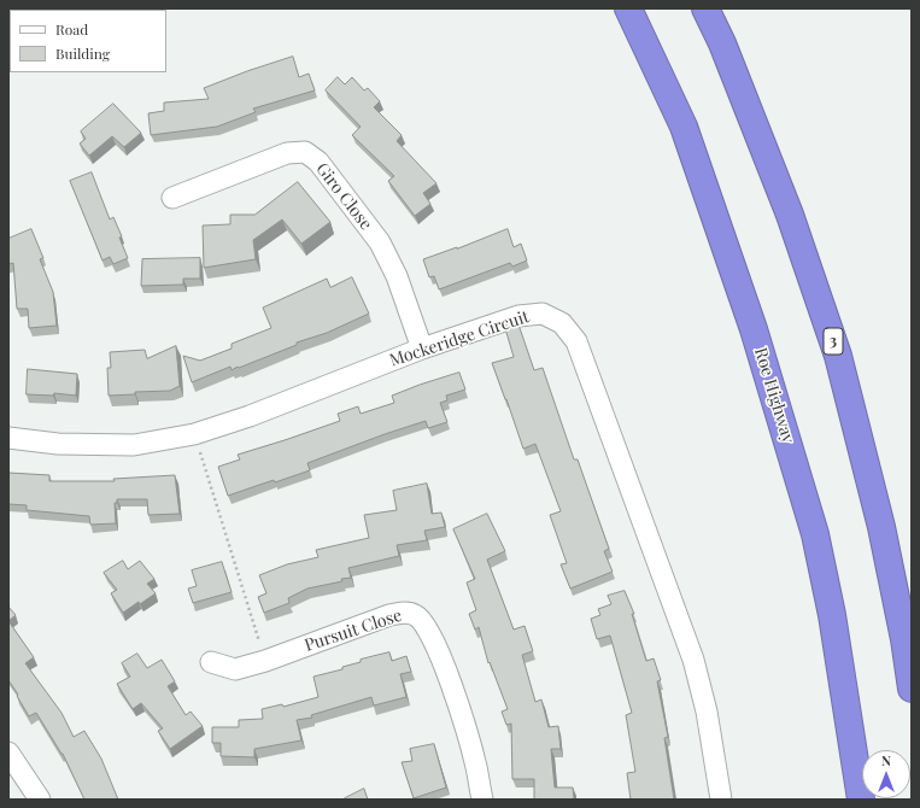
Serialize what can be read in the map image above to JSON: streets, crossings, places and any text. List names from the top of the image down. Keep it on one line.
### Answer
{"streets":{"highway":["3","Roe Highway"],"street":["Giro Close","Mockeridge Circuit","Pursuit Close"]},"crossings":[["Giro Close","Mockeridge Circuit"]],"legend":["Road","Building"],"north":"top"}
